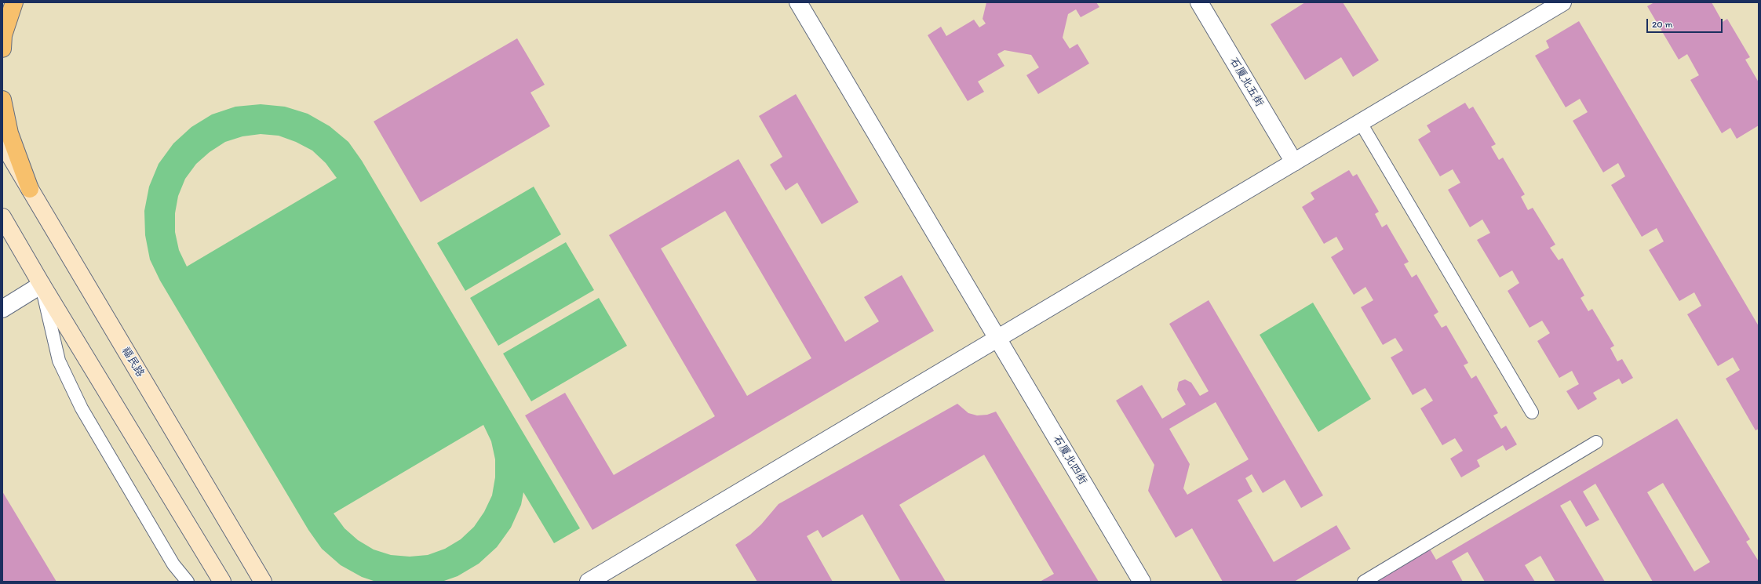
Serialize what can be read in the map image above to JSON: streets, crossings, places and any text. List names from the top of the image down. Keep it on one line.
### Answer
{"streets":{"main road":["福民路"],"street":["石厦北五街","石厦北四街"]},"scale_bar":"20 m"}
